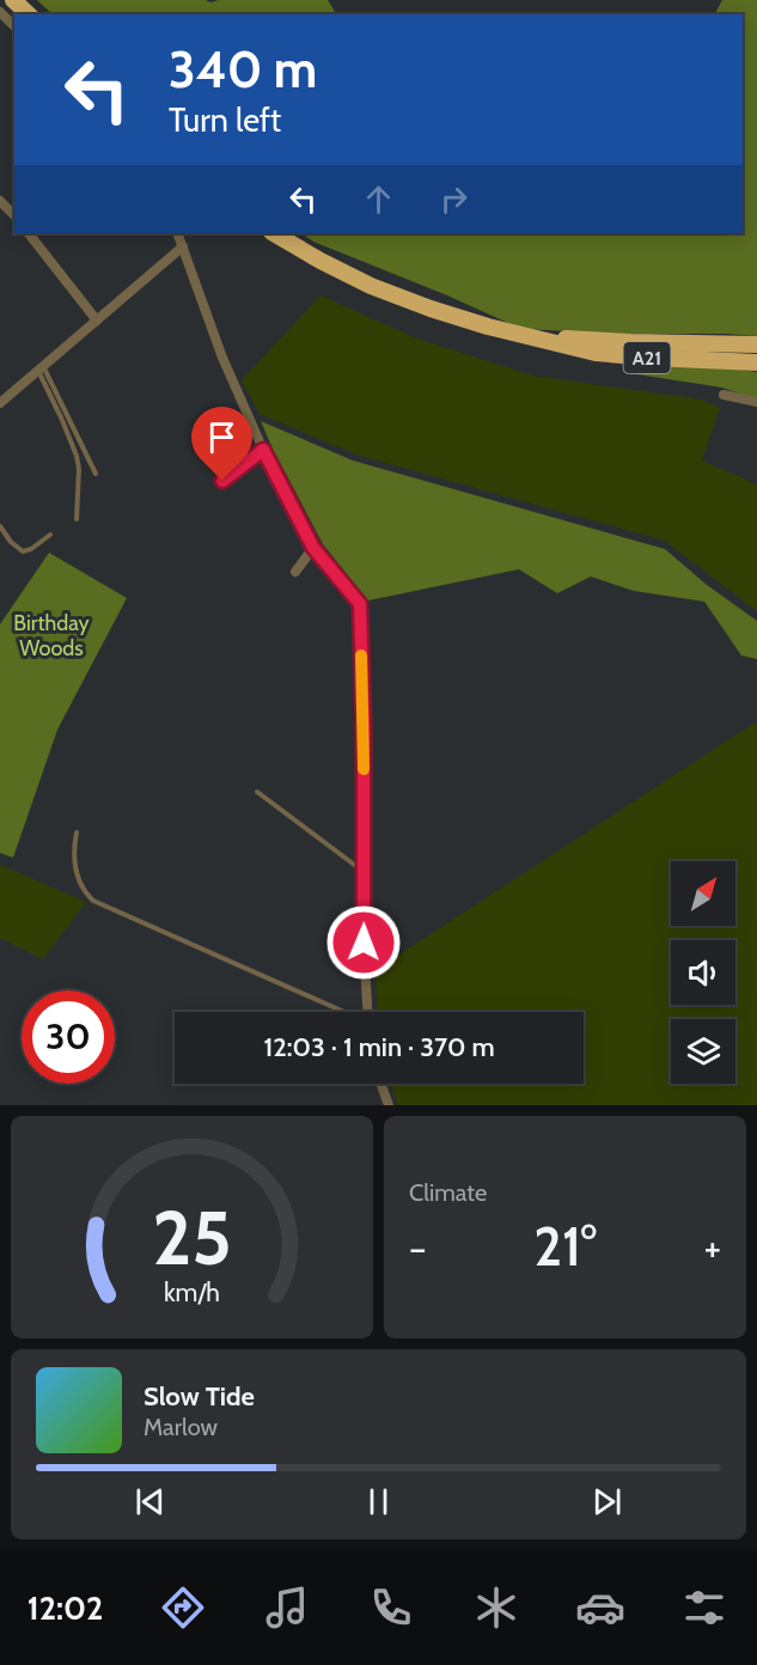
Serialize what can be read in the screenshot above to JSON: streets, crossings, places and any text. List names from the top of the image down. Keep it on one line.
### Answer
{"streets":{"highway":["A21"]},"parks":["Birthday Woods"],"north":"top right","page":{"turn":["340 m","Turn left"],"limit":"30","trip":"12:03 · 1 min · 370 m","tile":"Climate","heat":["−","21°","+"],"song":["Slow Tide","Marlow"],"tabs":"12:02","gauge":["25","km/h"]}}
